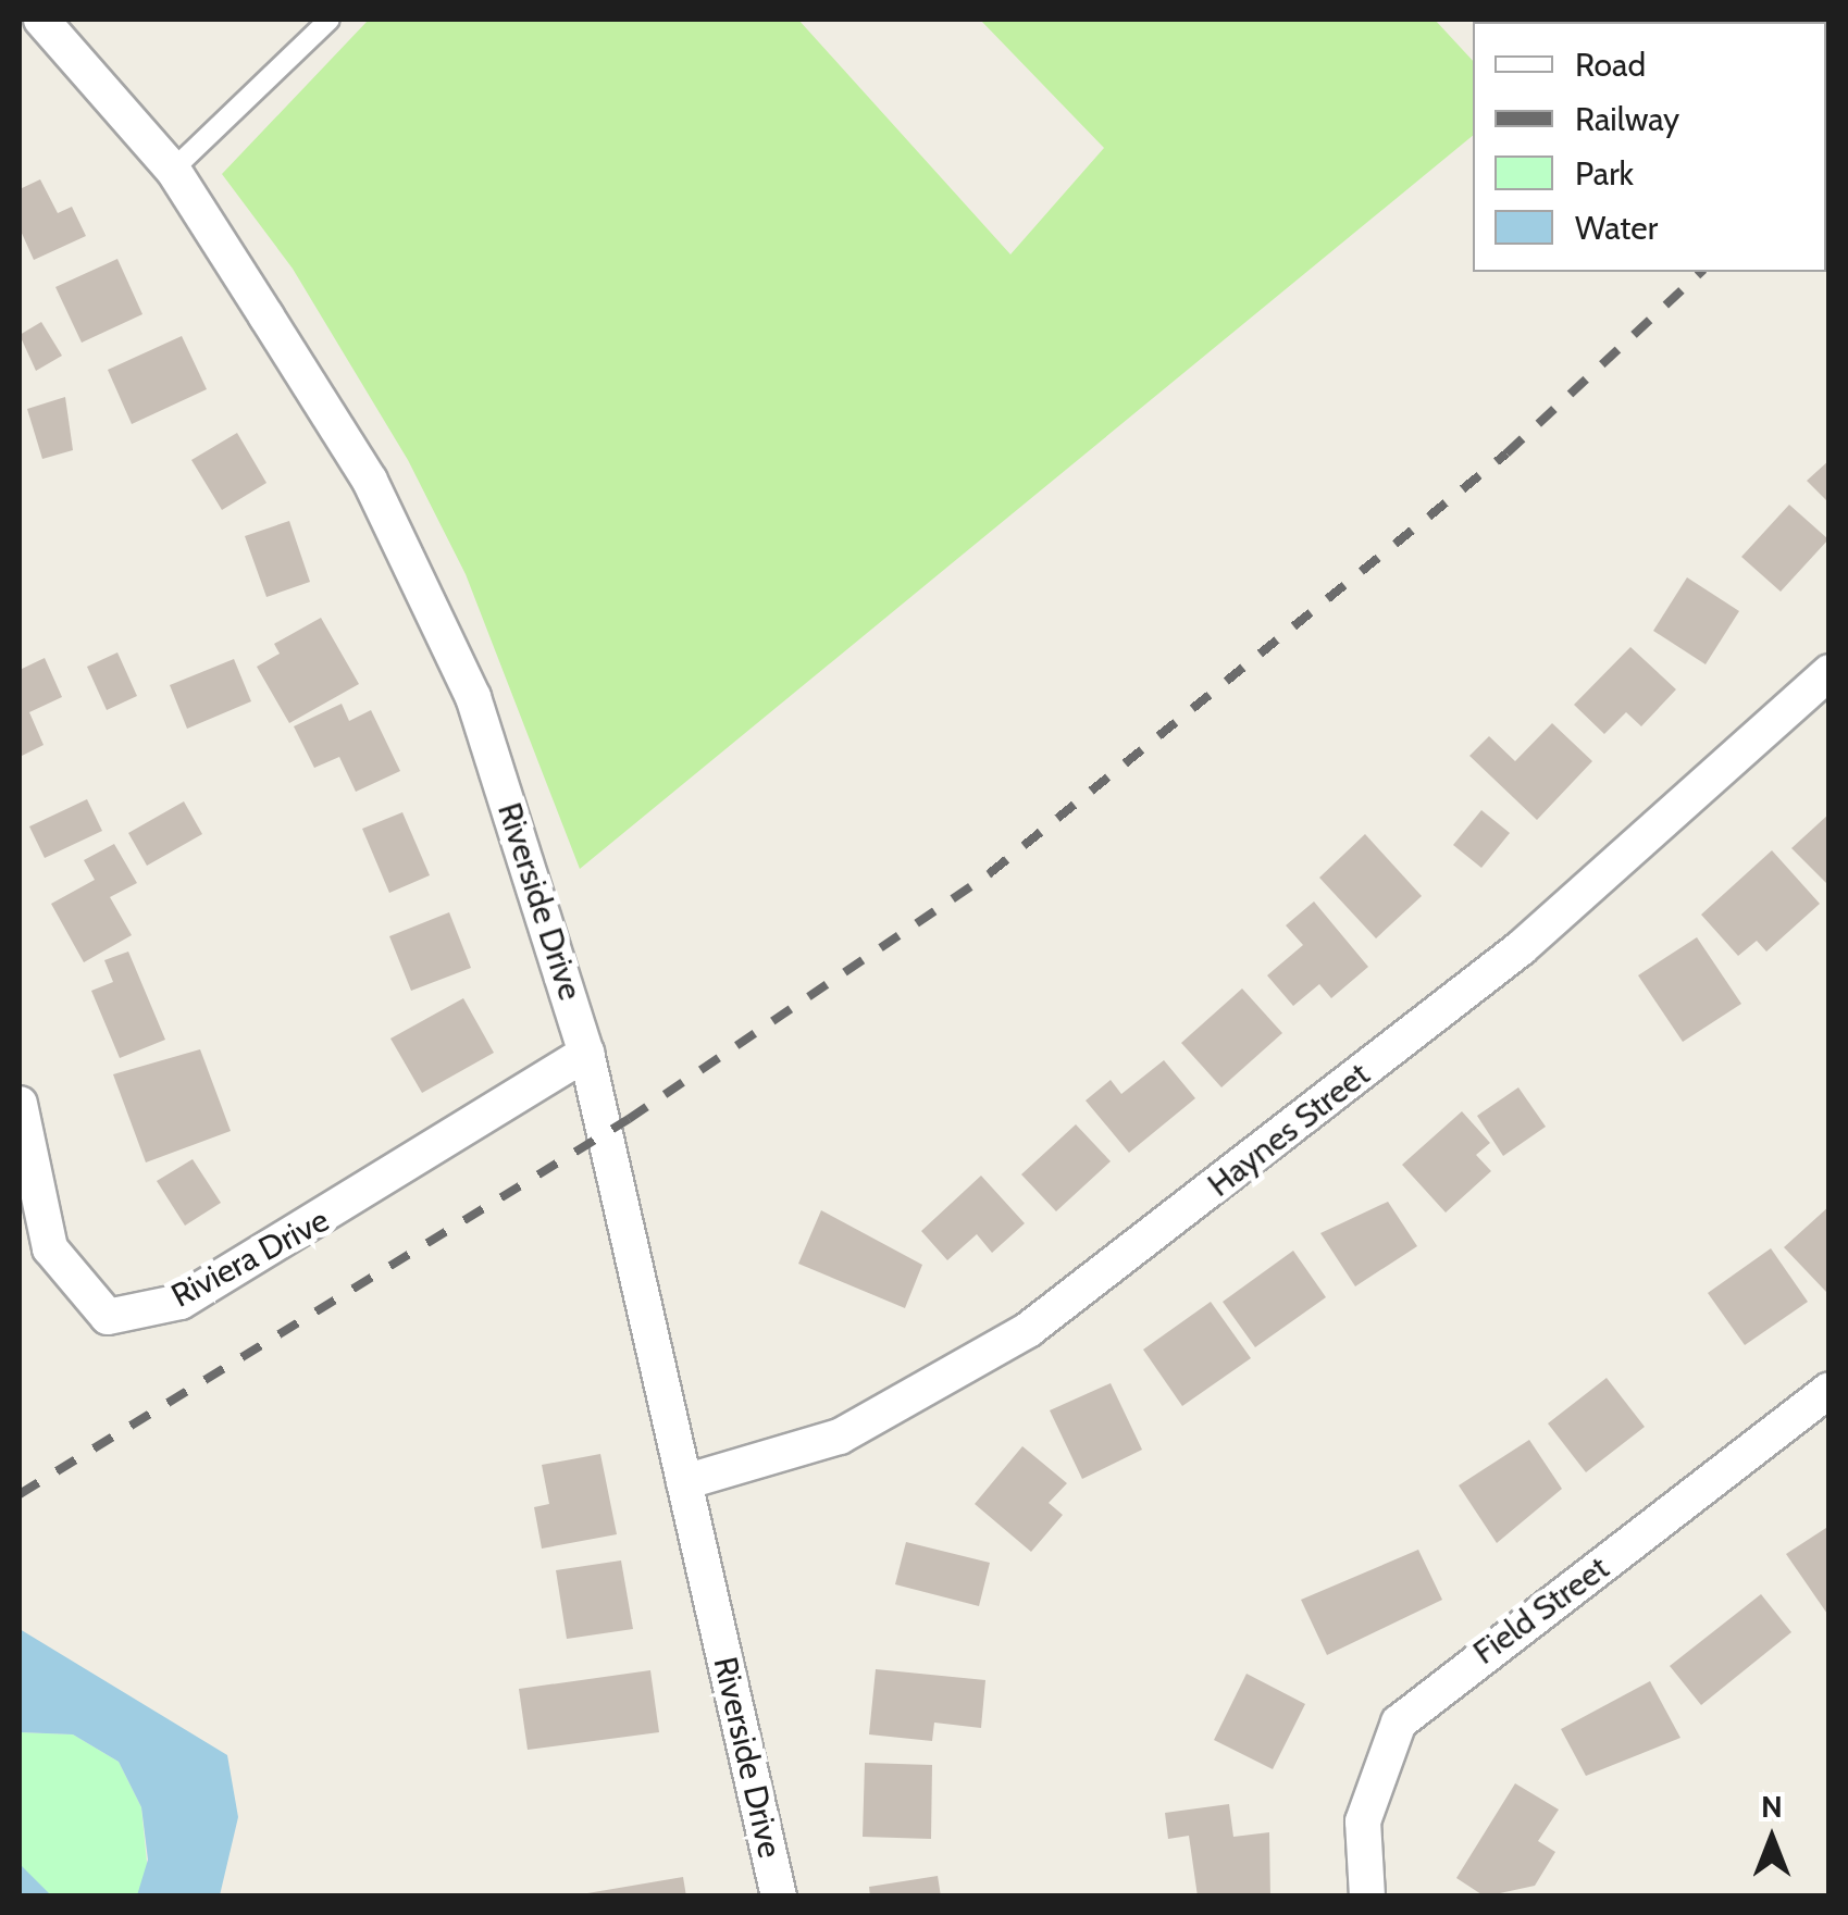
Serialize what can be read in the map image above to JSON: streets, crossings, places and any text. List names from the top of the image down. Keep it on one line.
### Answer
{"streets":{"street":["Riverside Drive","Haynes Street","Riviera Drive","Field Street"]},"crossings":[["Riverside Drive","Haynes Street"],["Riverside Drive","Riviera Drive"]],"legend":["Road","Railway","Park","Water"],"north":"top"}
